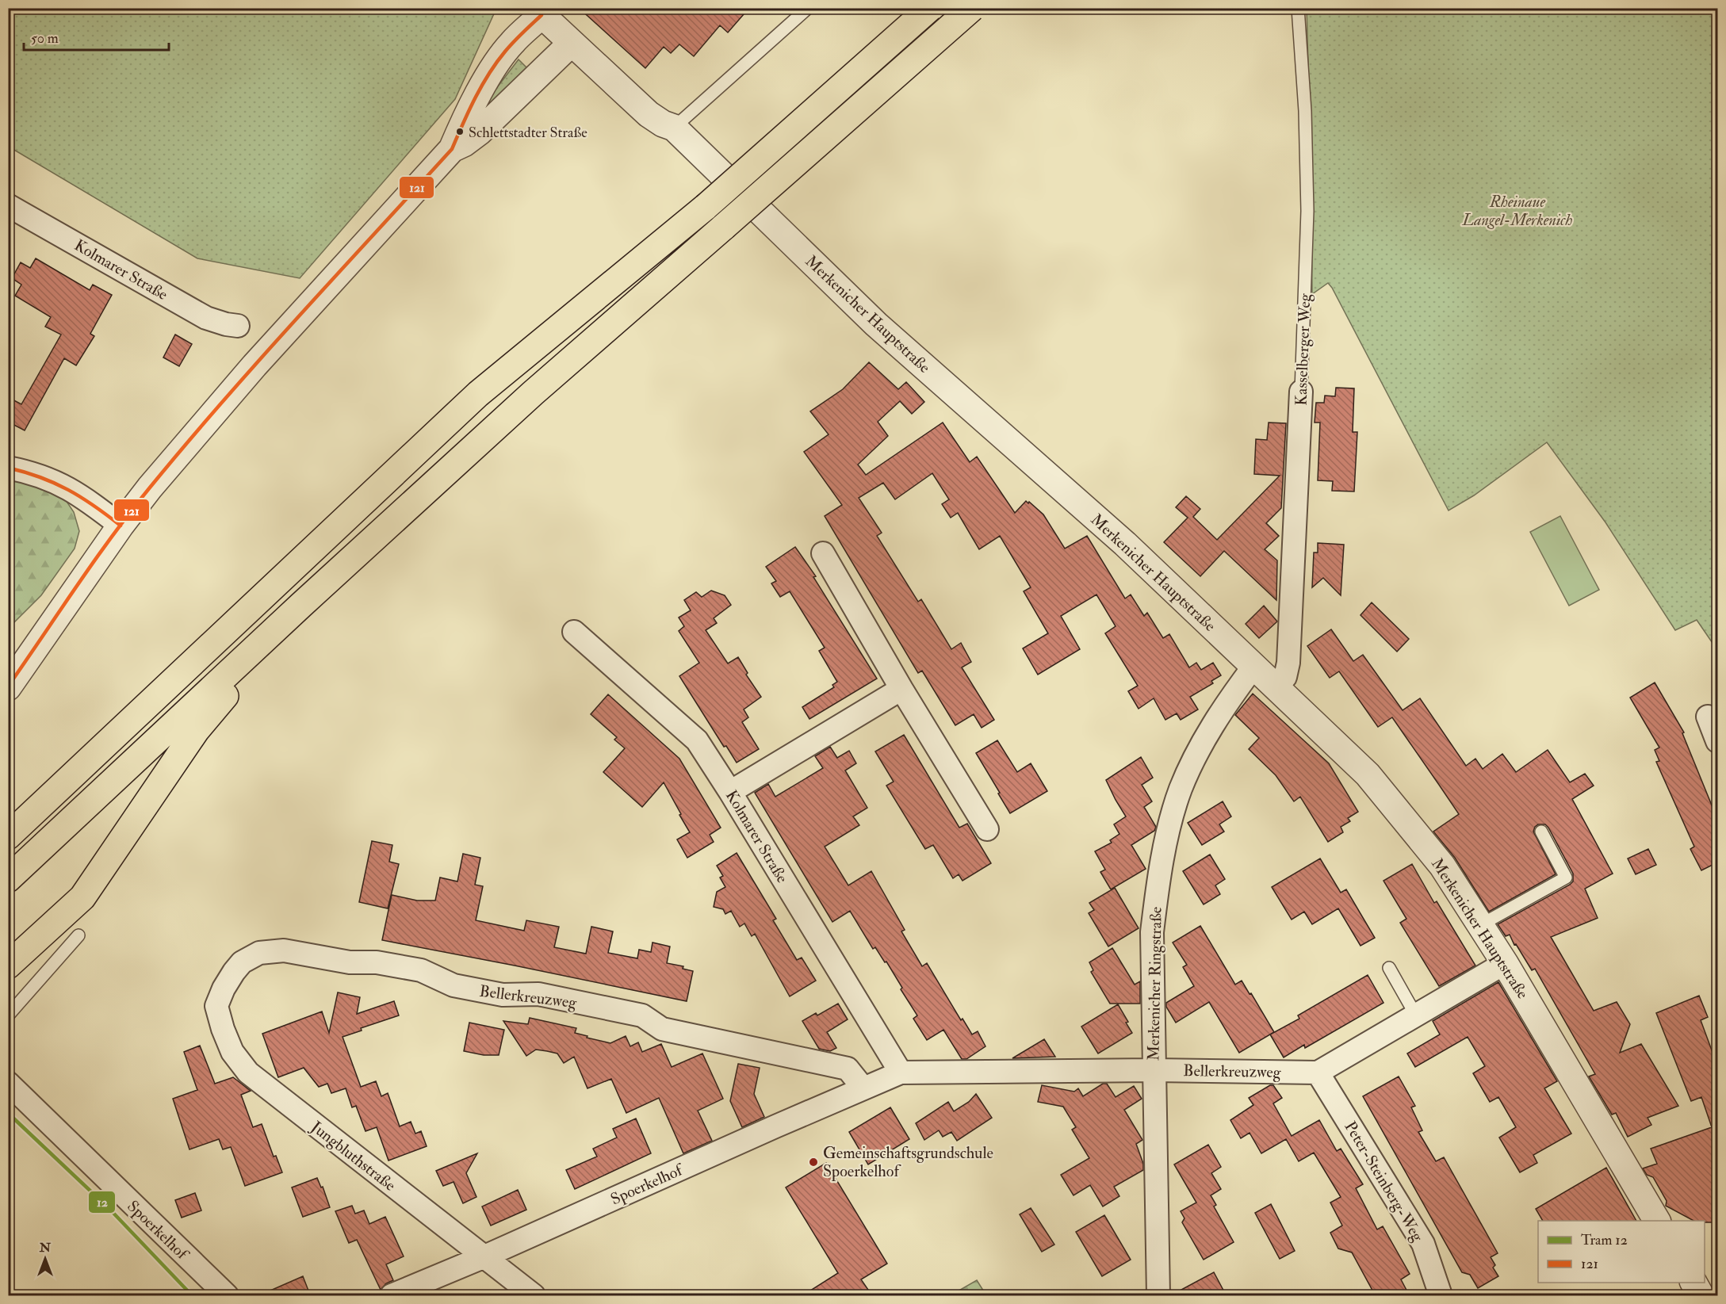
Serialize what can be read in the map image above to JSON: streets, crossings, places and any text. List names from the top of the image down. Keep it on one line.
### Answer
{"streets":{"street":["Kolmarer Straße","Merkenicher Hauptstraße","Kasselberger Weg","Merkenicher Ringstraße","Bellerkreuzweg","Jungbluthstraße","Peter-Steinberg-Weg","Spoerkelhof"]},"crossings":[["Kolmarer Straße","Bellerkreuzweg"],["Kolmarer Straße","Spoerkelhof"],["Merkenicher Hauptstraße","Kasselberger Weg"],["Merkenicher Hauptstraße","Merkenicher Ringstraße"],["Merkenicher Ringstraße","Bellerkreuzweg"],["Bellerkreuzweg","Jungbluthstraße"],["Bellerkreuzweg","Peter-Steinberg-Weg"],["Bellerkreuzweg","Spoerkelhof"],["Jungbluthstraße","Spoerkelhof"]],"parks":["Rheinaue Langel-Merkenich"],"places":["Schlettstadter Straße","Gemeinschaftsgrundschule Spoerkelhof"],"lines":["transit line 121","tram line 12"],"legend":["Tram 12","121"],"scale_bar":"50 m","north":"top"}
